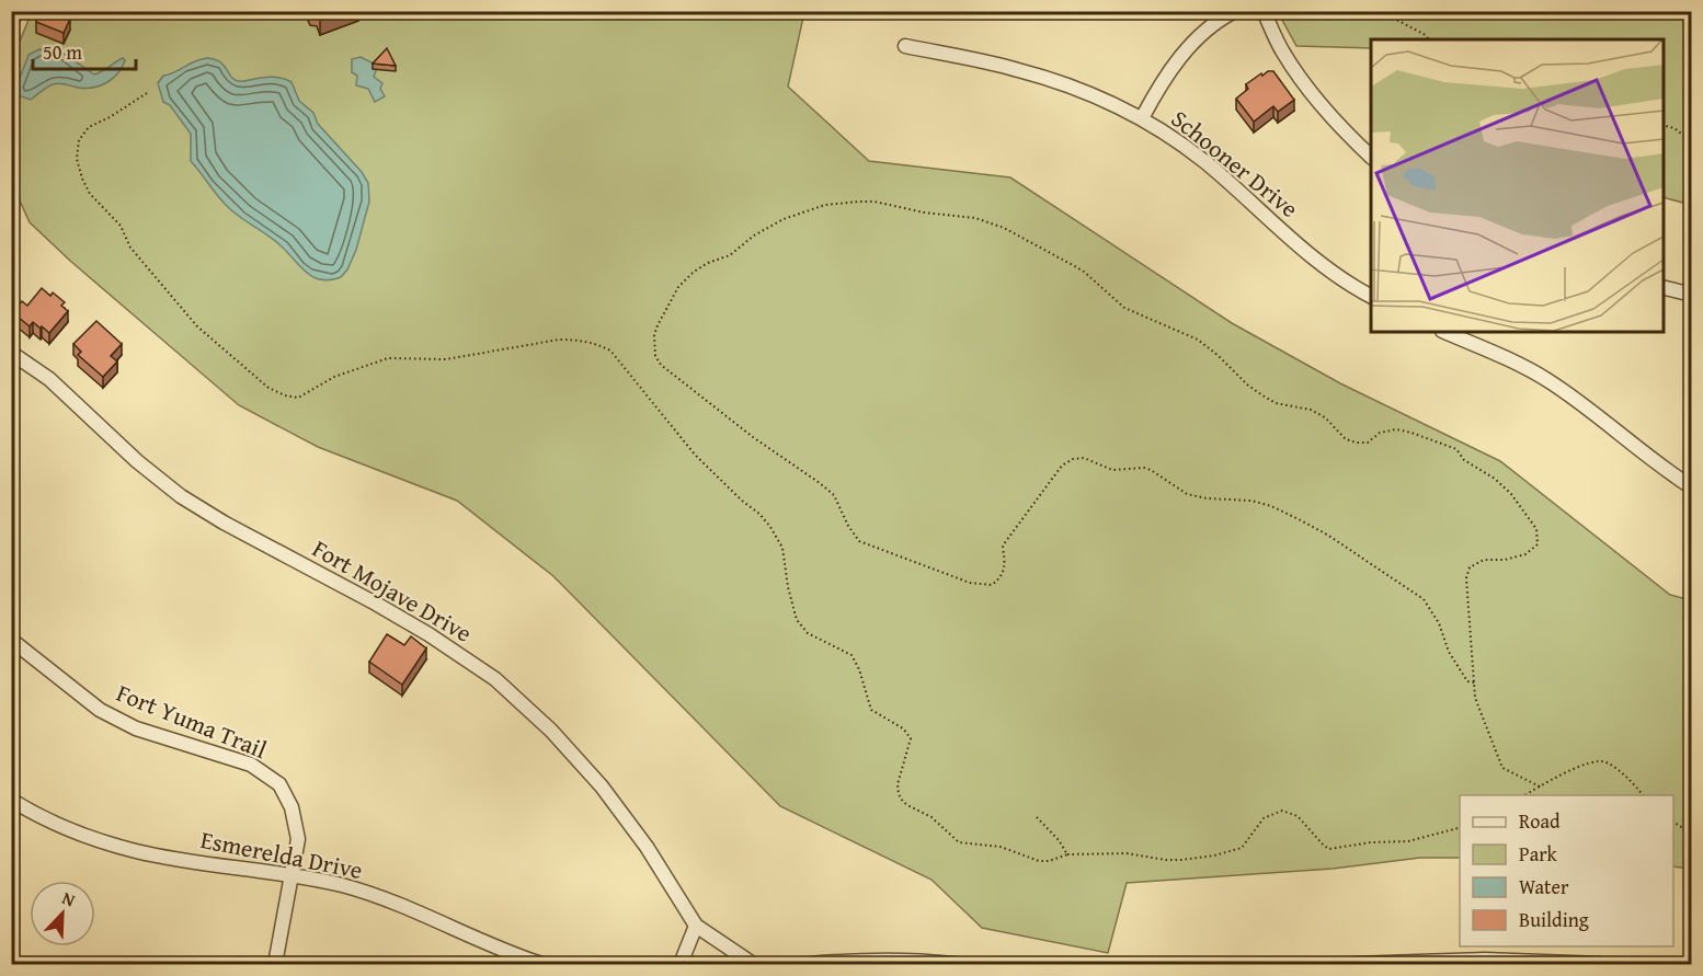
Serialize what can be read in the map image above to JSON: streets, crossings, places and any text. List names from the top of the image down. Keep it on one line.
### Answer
{"streets":{"street":["Schooner Drive","Fort Mojave Drive","Fort Yuma Trail","Esmerelda Drive"]},"crossings":[["Fort Yuma Trail","Esmerelda Drive"]],"legend":["Road","Park","Water","Building"],"scale_bar":"50 m","north":"top right"}
